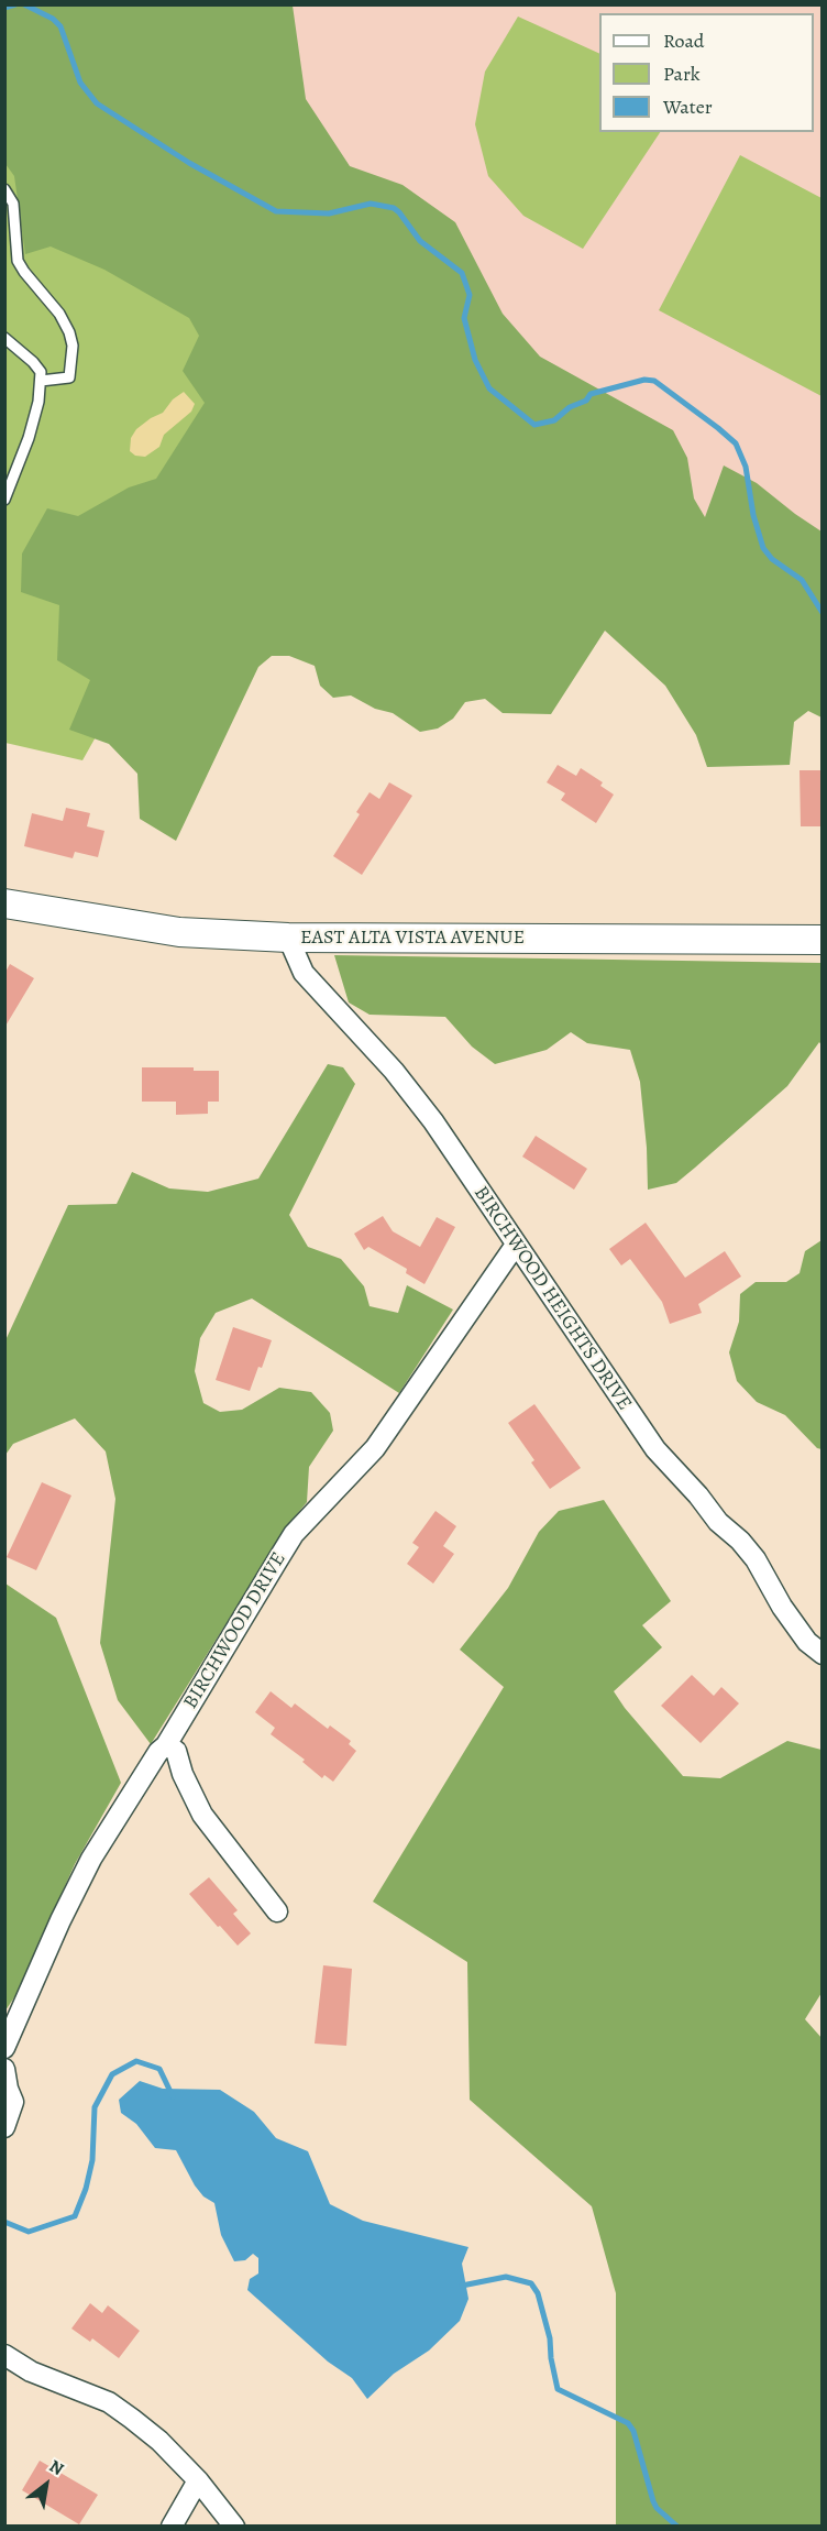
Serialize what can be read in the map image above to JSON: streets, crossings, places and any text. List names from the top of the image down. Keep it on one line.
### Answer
{"streets":{"main road":["EAST ALTA VISTA AVENUE"],"street":["BIRCHWOOD HEIGHTS DRIVE","BIRCHWOOD DRIVE"]},"crossings":[["EAST ALTA VISTA AVENUE","BIRCHWOOD HEIGHTS DRIVE"],["BIRCHWOOD HEIGHTS DRIVE","BIRCHWOOD DRIVE"]],"legend":["Road","Park","Water"],"north":"top right"}
